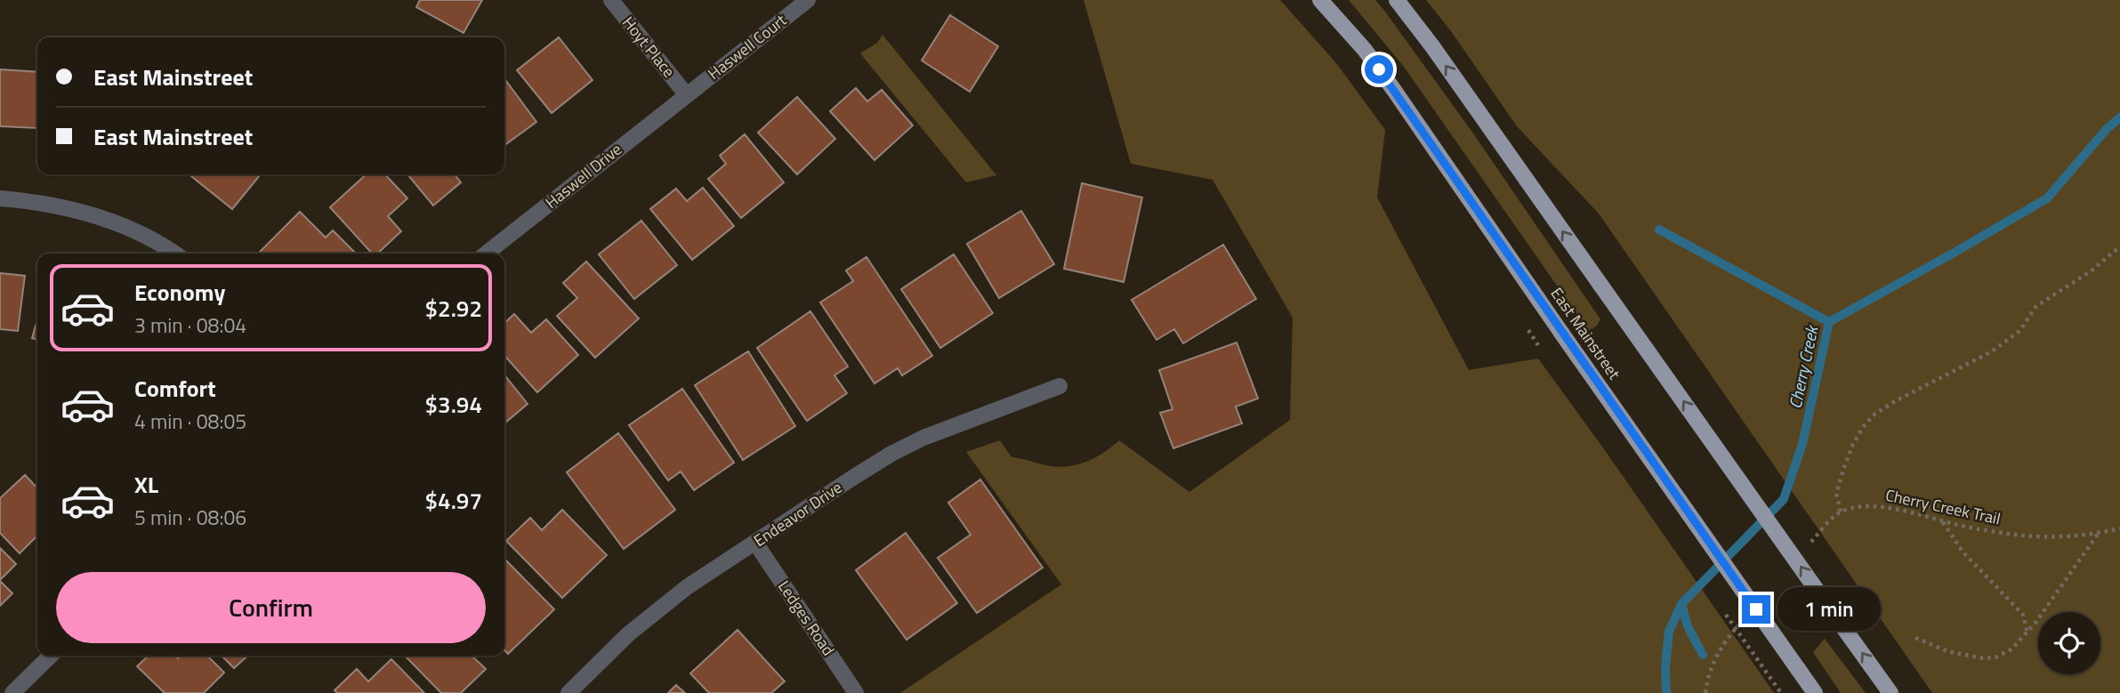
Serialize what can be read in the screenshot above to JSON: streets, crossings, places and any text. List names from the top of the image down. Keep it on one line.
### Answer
{"streets":{"main road":["East Mainstreet"],"street":["Hoyt Place","Haswell Court","Haswell Drive","Endeavor Drive","Ledges Road"],"path":["Cherry Creek Trail"]},"crossings":[["Hoyt Place","Haswell Court"],["Hoyt Place","Haswell Drive"],["Haswell Court","Haswell Drive"],["Endeavor Drive","Ledges Road"]],"water":["Cherry Creek"],"page":{"banner":["East Mainstreet","East Mainstreet"],"list":[{"name":"Economy","note":"3 min · 08:04","value":"$2.92"},{"name":"Comfort","note":"4 min · 08:05","value":"$3.94"},{"name":"XL","note":"5 min · 08:06","value":"$4.97"}],"buttons":"Confirm","bubble":"1 min"}}
